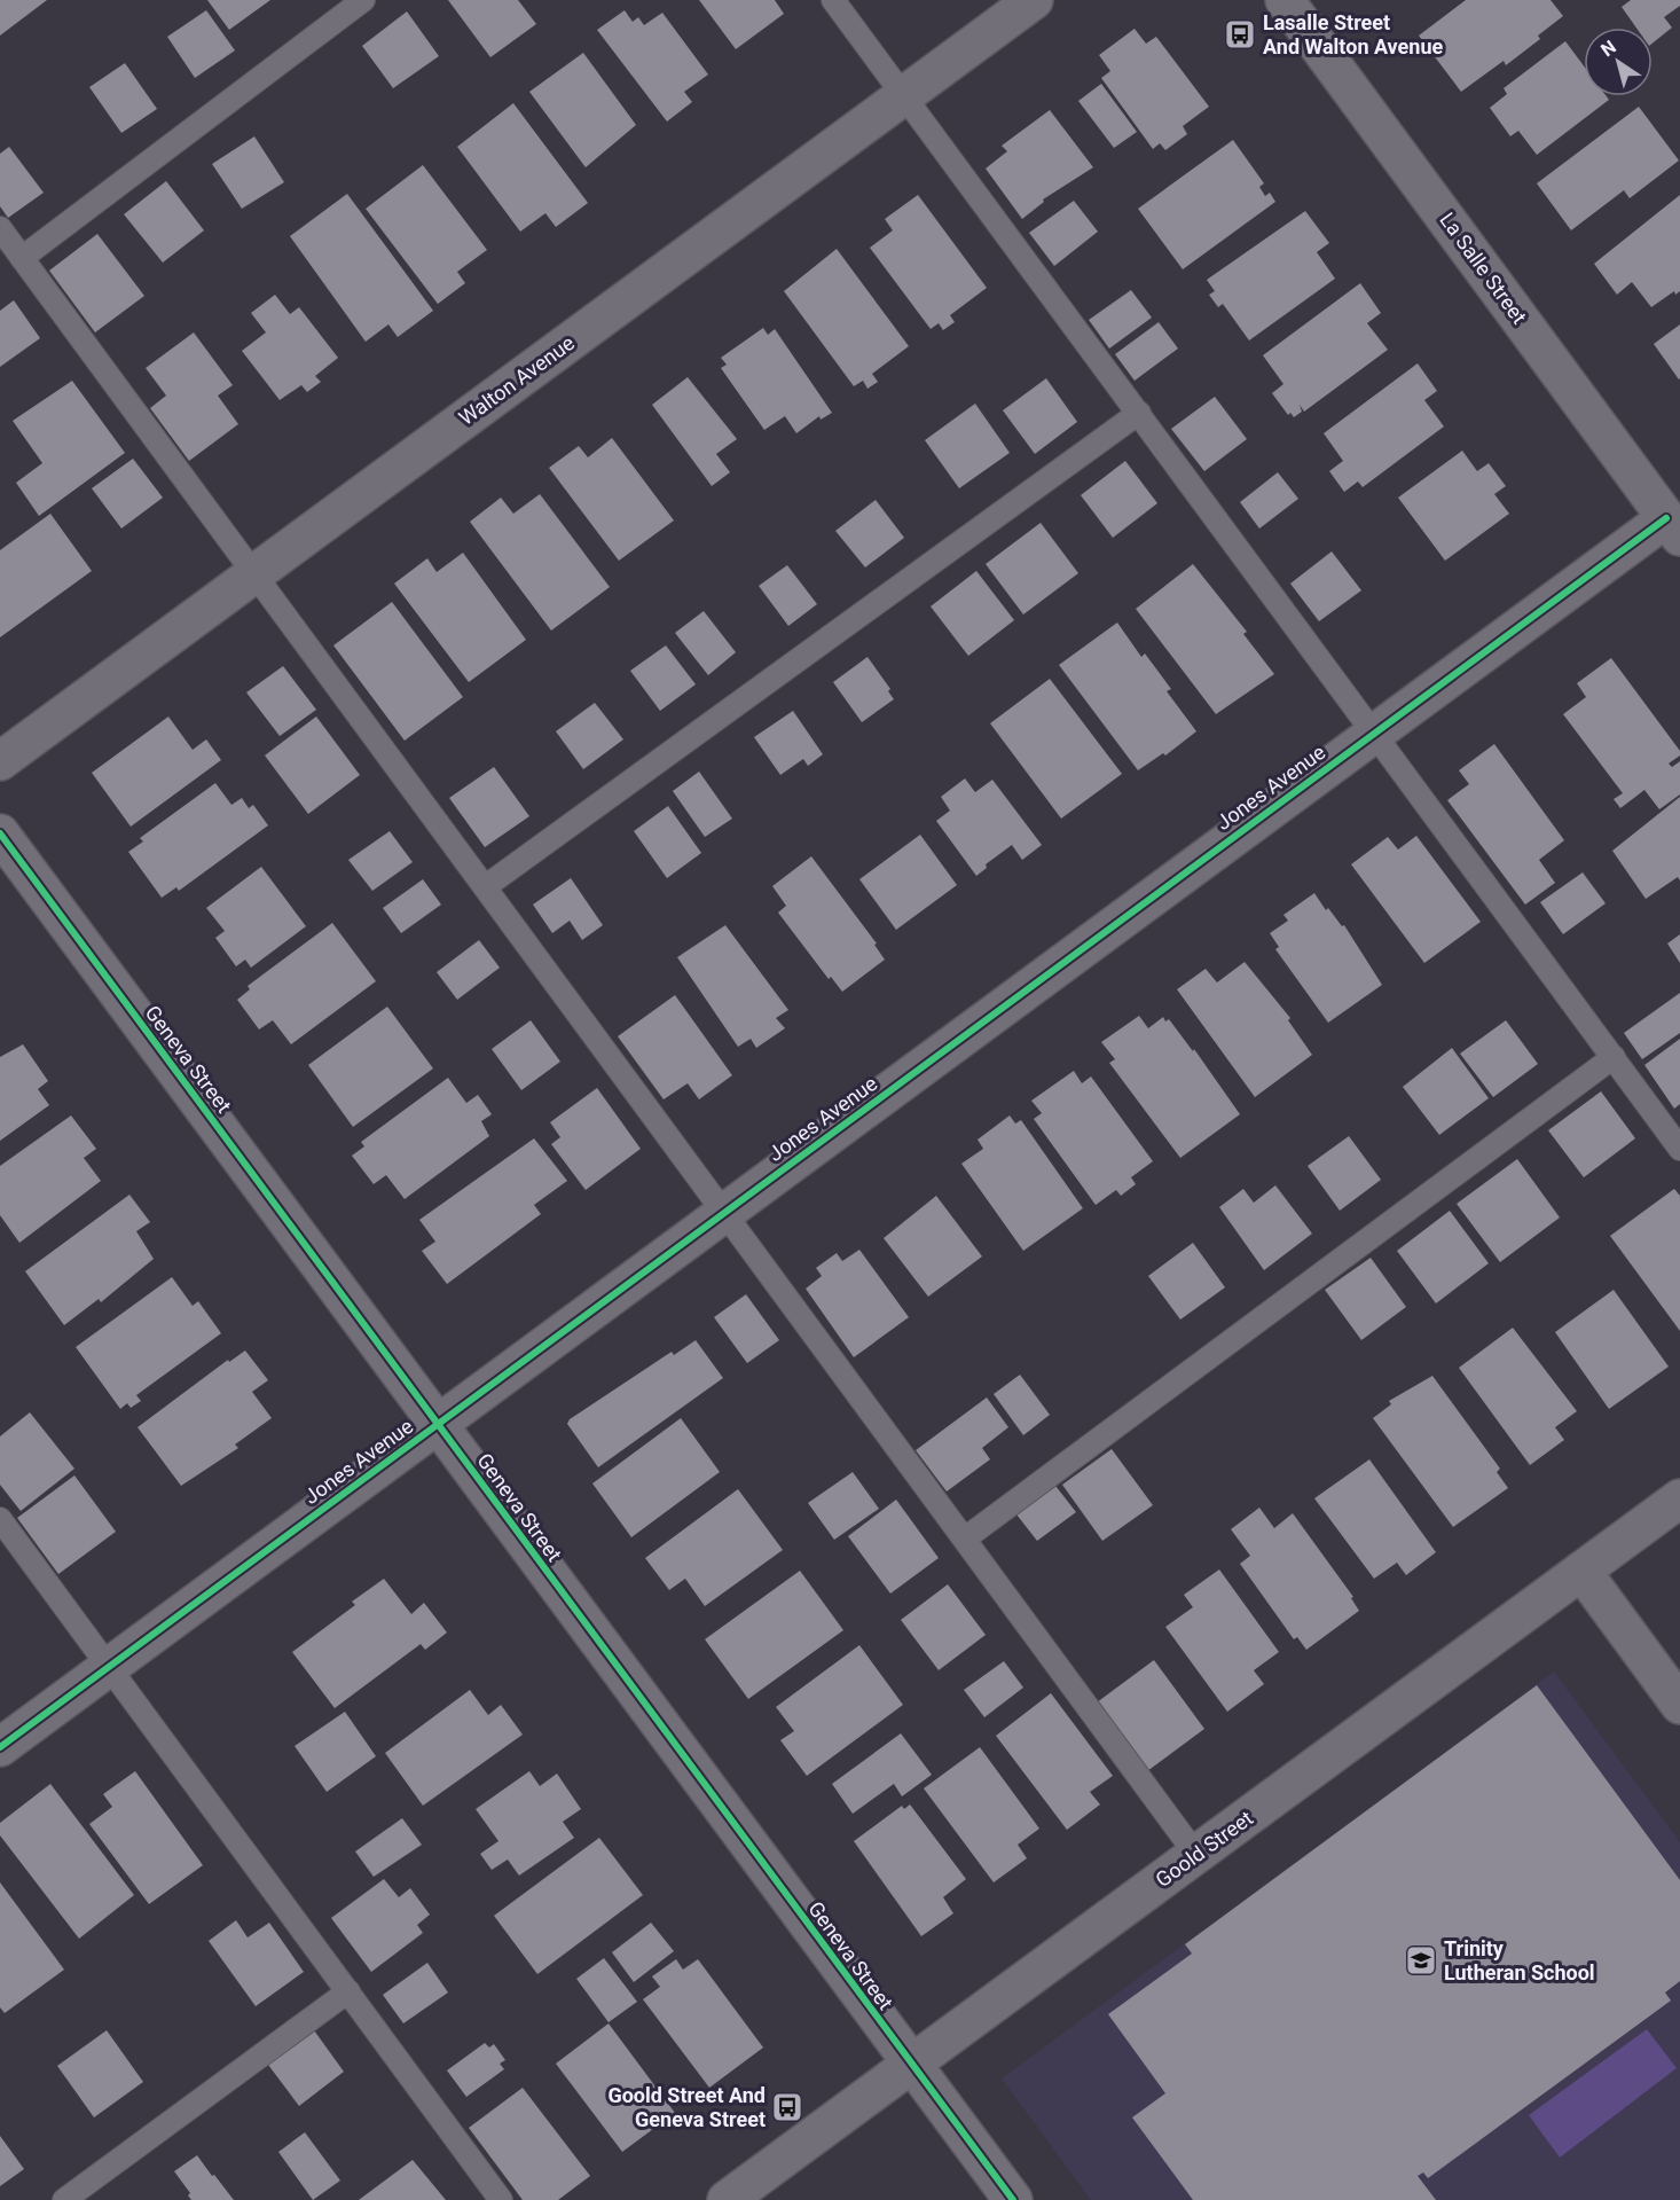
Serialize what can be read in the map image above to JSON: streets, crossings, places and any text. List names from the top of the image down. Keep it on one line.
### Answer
{"streets":{"street":["La Salle Street","Walton Avenue","Jones Avenue","Geneva Street","Goold Street"]},"crossings":[["La Salle Street","Jones Avenue"],["Jones Avenue","Geneva Street"],["Geneva Street","Goold Street"]],"places":{"bus stop":["Lasalle Street And Walton Avenue","Goold Street And Geneva Street"],"school or university":["Trinity Lutheran School"]},"north":"top left"}
